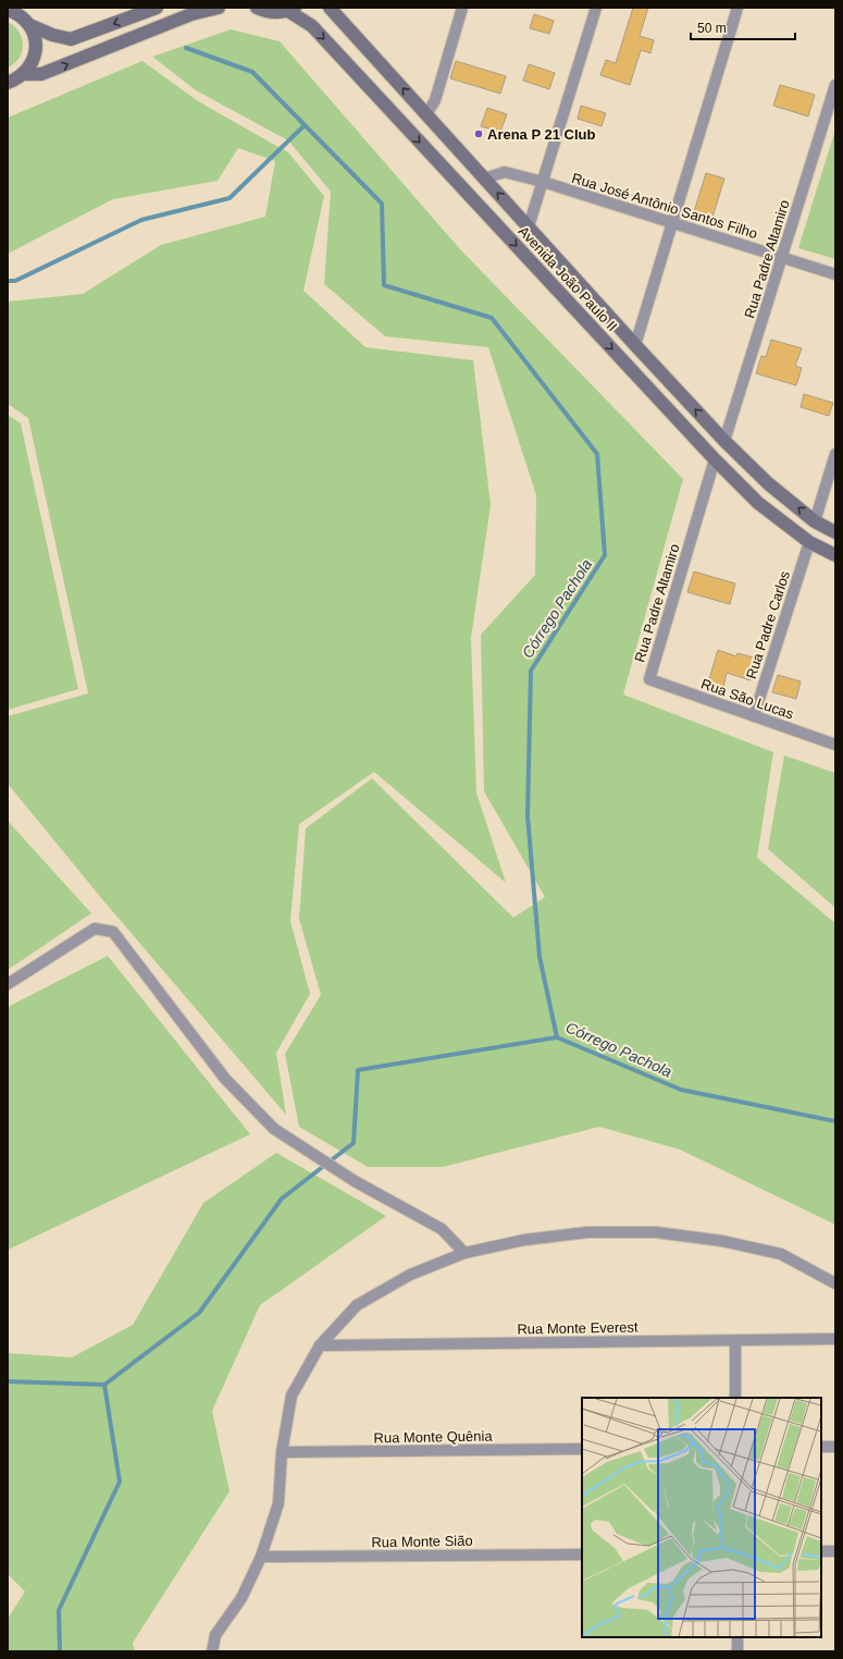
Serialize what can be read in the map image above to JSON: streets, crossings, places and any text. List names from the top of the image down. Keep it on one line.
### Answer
{"streets":{"street":["Rua José Antônio Santos Filho","Rua Padre Altamiro","Avenida João Paulo II","Rua Padre Carlos","Rua São Lucas","Rua Monte Everest","Rua Monte Quênia","Rua Monte Sião"]},"crossings":[["Rua José Antônio Santos Filho","Rua Padre Altamiro"],["Rua José Antônio Santos Filho","Avenida João Paulo II"],["Rua Padre Altamiro","Avenida João Paulo II"],["Rua Padre Altamiro","Rua São Lucas"],["Avenida João Paulo II","Rua Padre Carlos"],["Rua Padre Carlos","Rua São Lucas"]],"water":["Córrego Pachola"],"places":["Arena P 21 Club"],"scale_bar":"50 m"}
